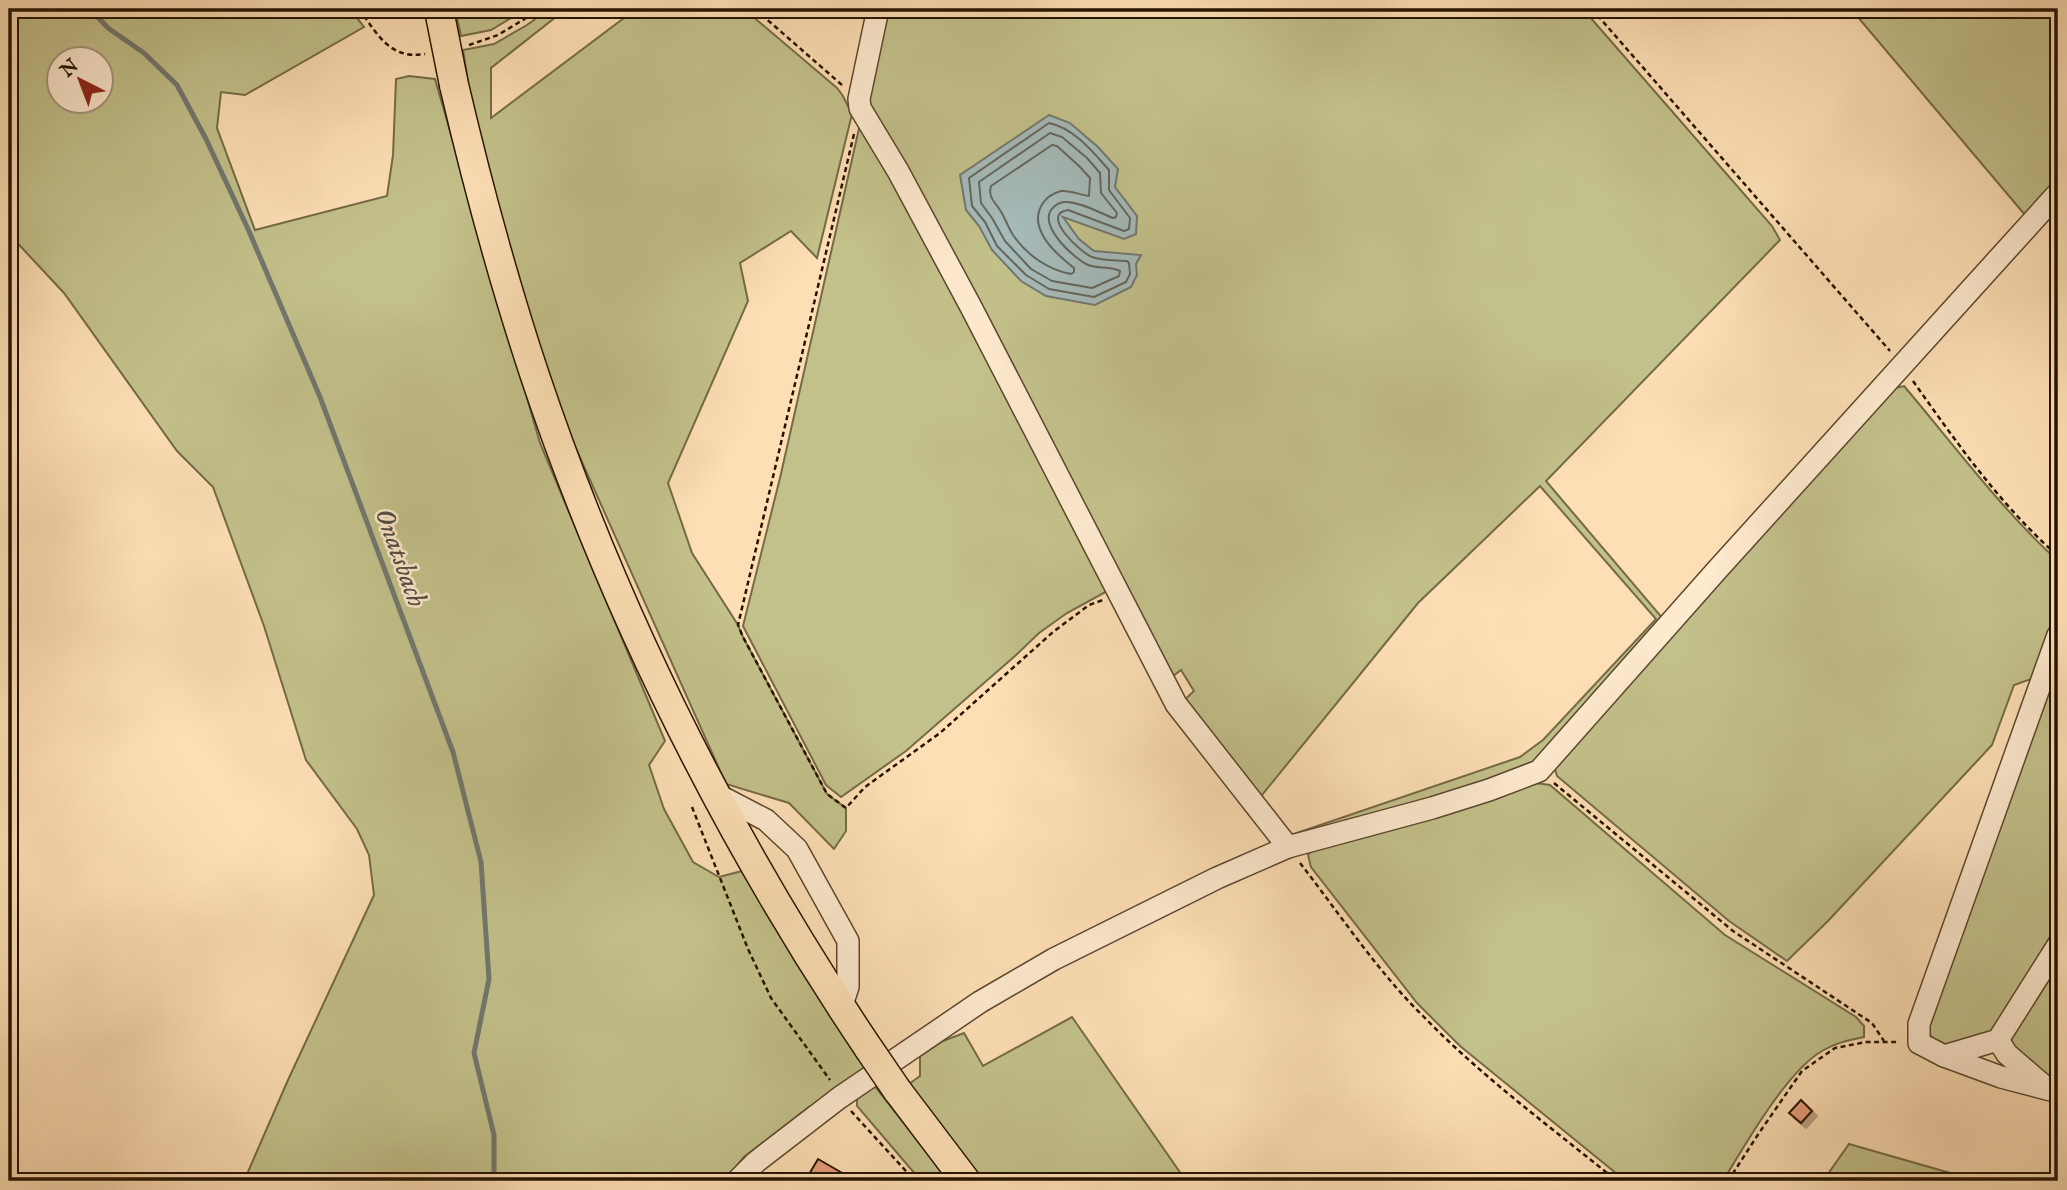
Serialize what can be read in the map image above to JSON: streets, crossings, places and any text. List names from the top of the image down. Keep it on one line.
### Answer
{"water":["Onatsbach"],"north":"top left"}
